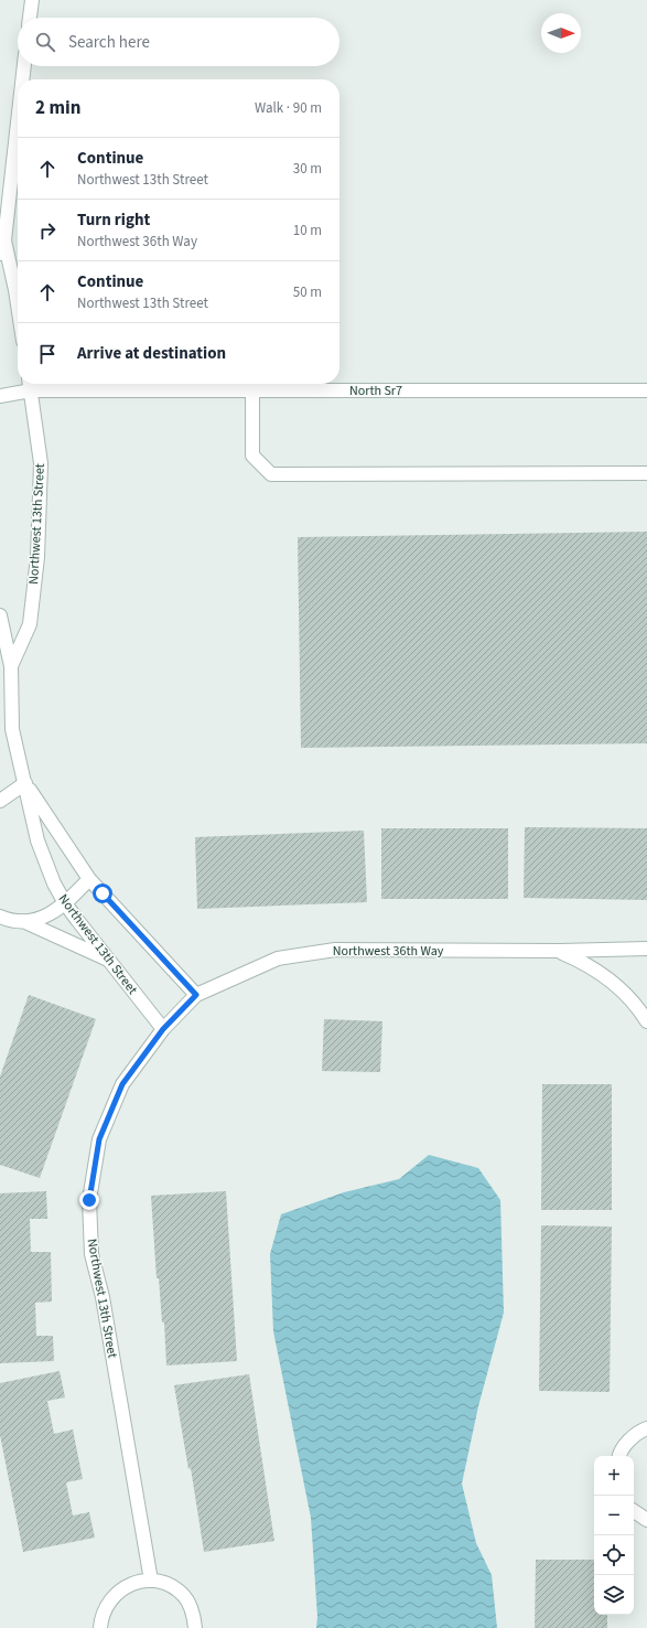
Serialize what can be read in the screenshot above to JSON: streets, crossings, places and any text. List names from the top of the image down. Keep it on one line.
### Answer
{"streets":{"street":["North Sr7","Northwest 13th Street","Northwest 36th Way"]},"crossings":[["North Sr7","Northwest 13th Street"],["Northwest 13th Street","Northwest 36th Way"]],"north":"right","page":{"search":"Search here","heading":["2 min","Walk · 90 m"],"list":[["Continue","Northwest 13th Street","30 m"],["Turn right","Northwest 36th Way","10 m"],["Continue","Northwest 13th Street","50 m"],"Arrive at destination"],"map_buttons":["+","−"]}}
